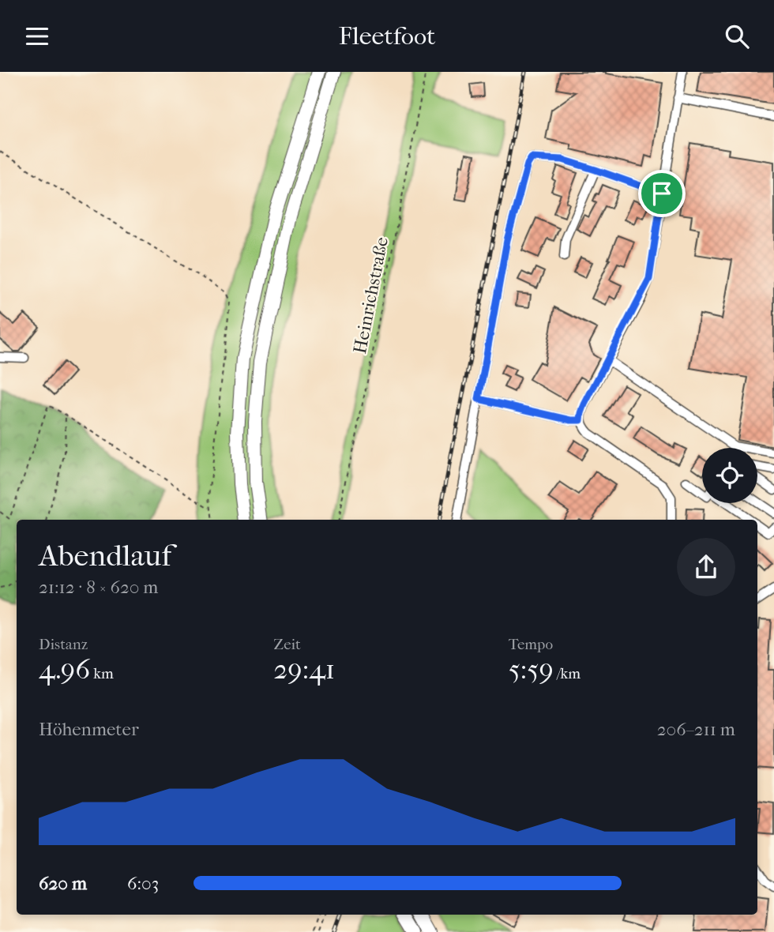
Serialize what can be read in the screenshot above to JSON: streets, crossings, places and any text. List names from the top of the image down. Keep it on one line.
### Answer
{"streets":{"path":["Heinrichstraße"]},"page":{"header":"Fleetfoot","heading":["Abendlauf","21:12 · 8 × 620 m"],"stats":[["Distanz","4.96 km"],["Zeit","29:41"],["Tempo","5:59 /km"]],"chart":["Höhenmeter","206–211 m"],"list":[{"name":"620 m","note":"6:03"}]}}
